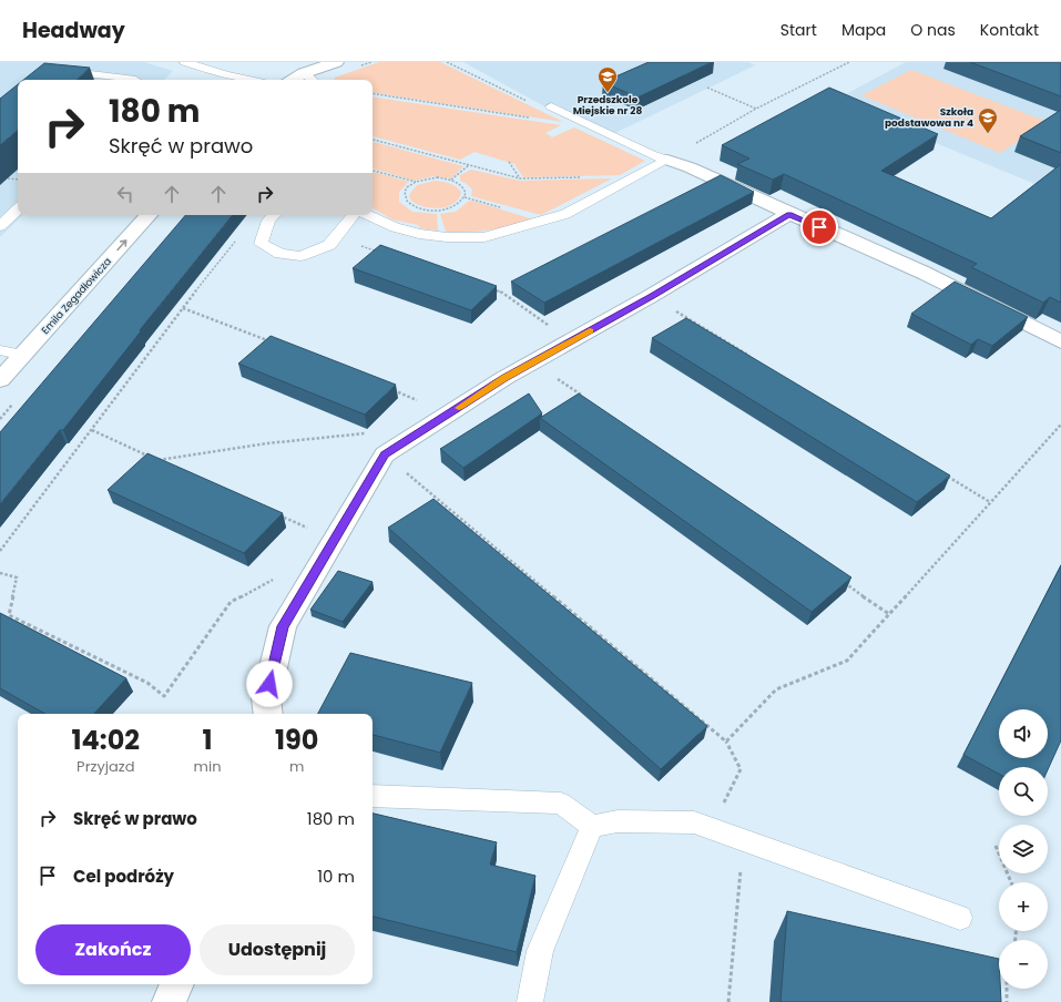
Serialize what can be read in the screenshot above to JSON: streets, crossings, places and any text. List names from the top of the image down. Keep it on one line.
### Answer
{"streets":{"street":["Emila Zegadłowicza"]},"one_way":["Emila Zegadłowicza"],"places":{"school or university":["Przedszkole Miejskie nr 28","Szkoła podstawowa nr 4"]},"page":{"header":"Headway","nav":["Start","Mapa","O nas","Kontakt"],"turn":["180 m","Skręć w prawo"],"map_buttons":["+","−"],"eta":["14:02","Przyjazd","1","min","190","m"],"list":[{"name":"Skręć w prawo","value":"180 m"},{"name":"Cel podróży","value":"10 m"}],"buttons":["Zakończ","Udostępnij"]}}
